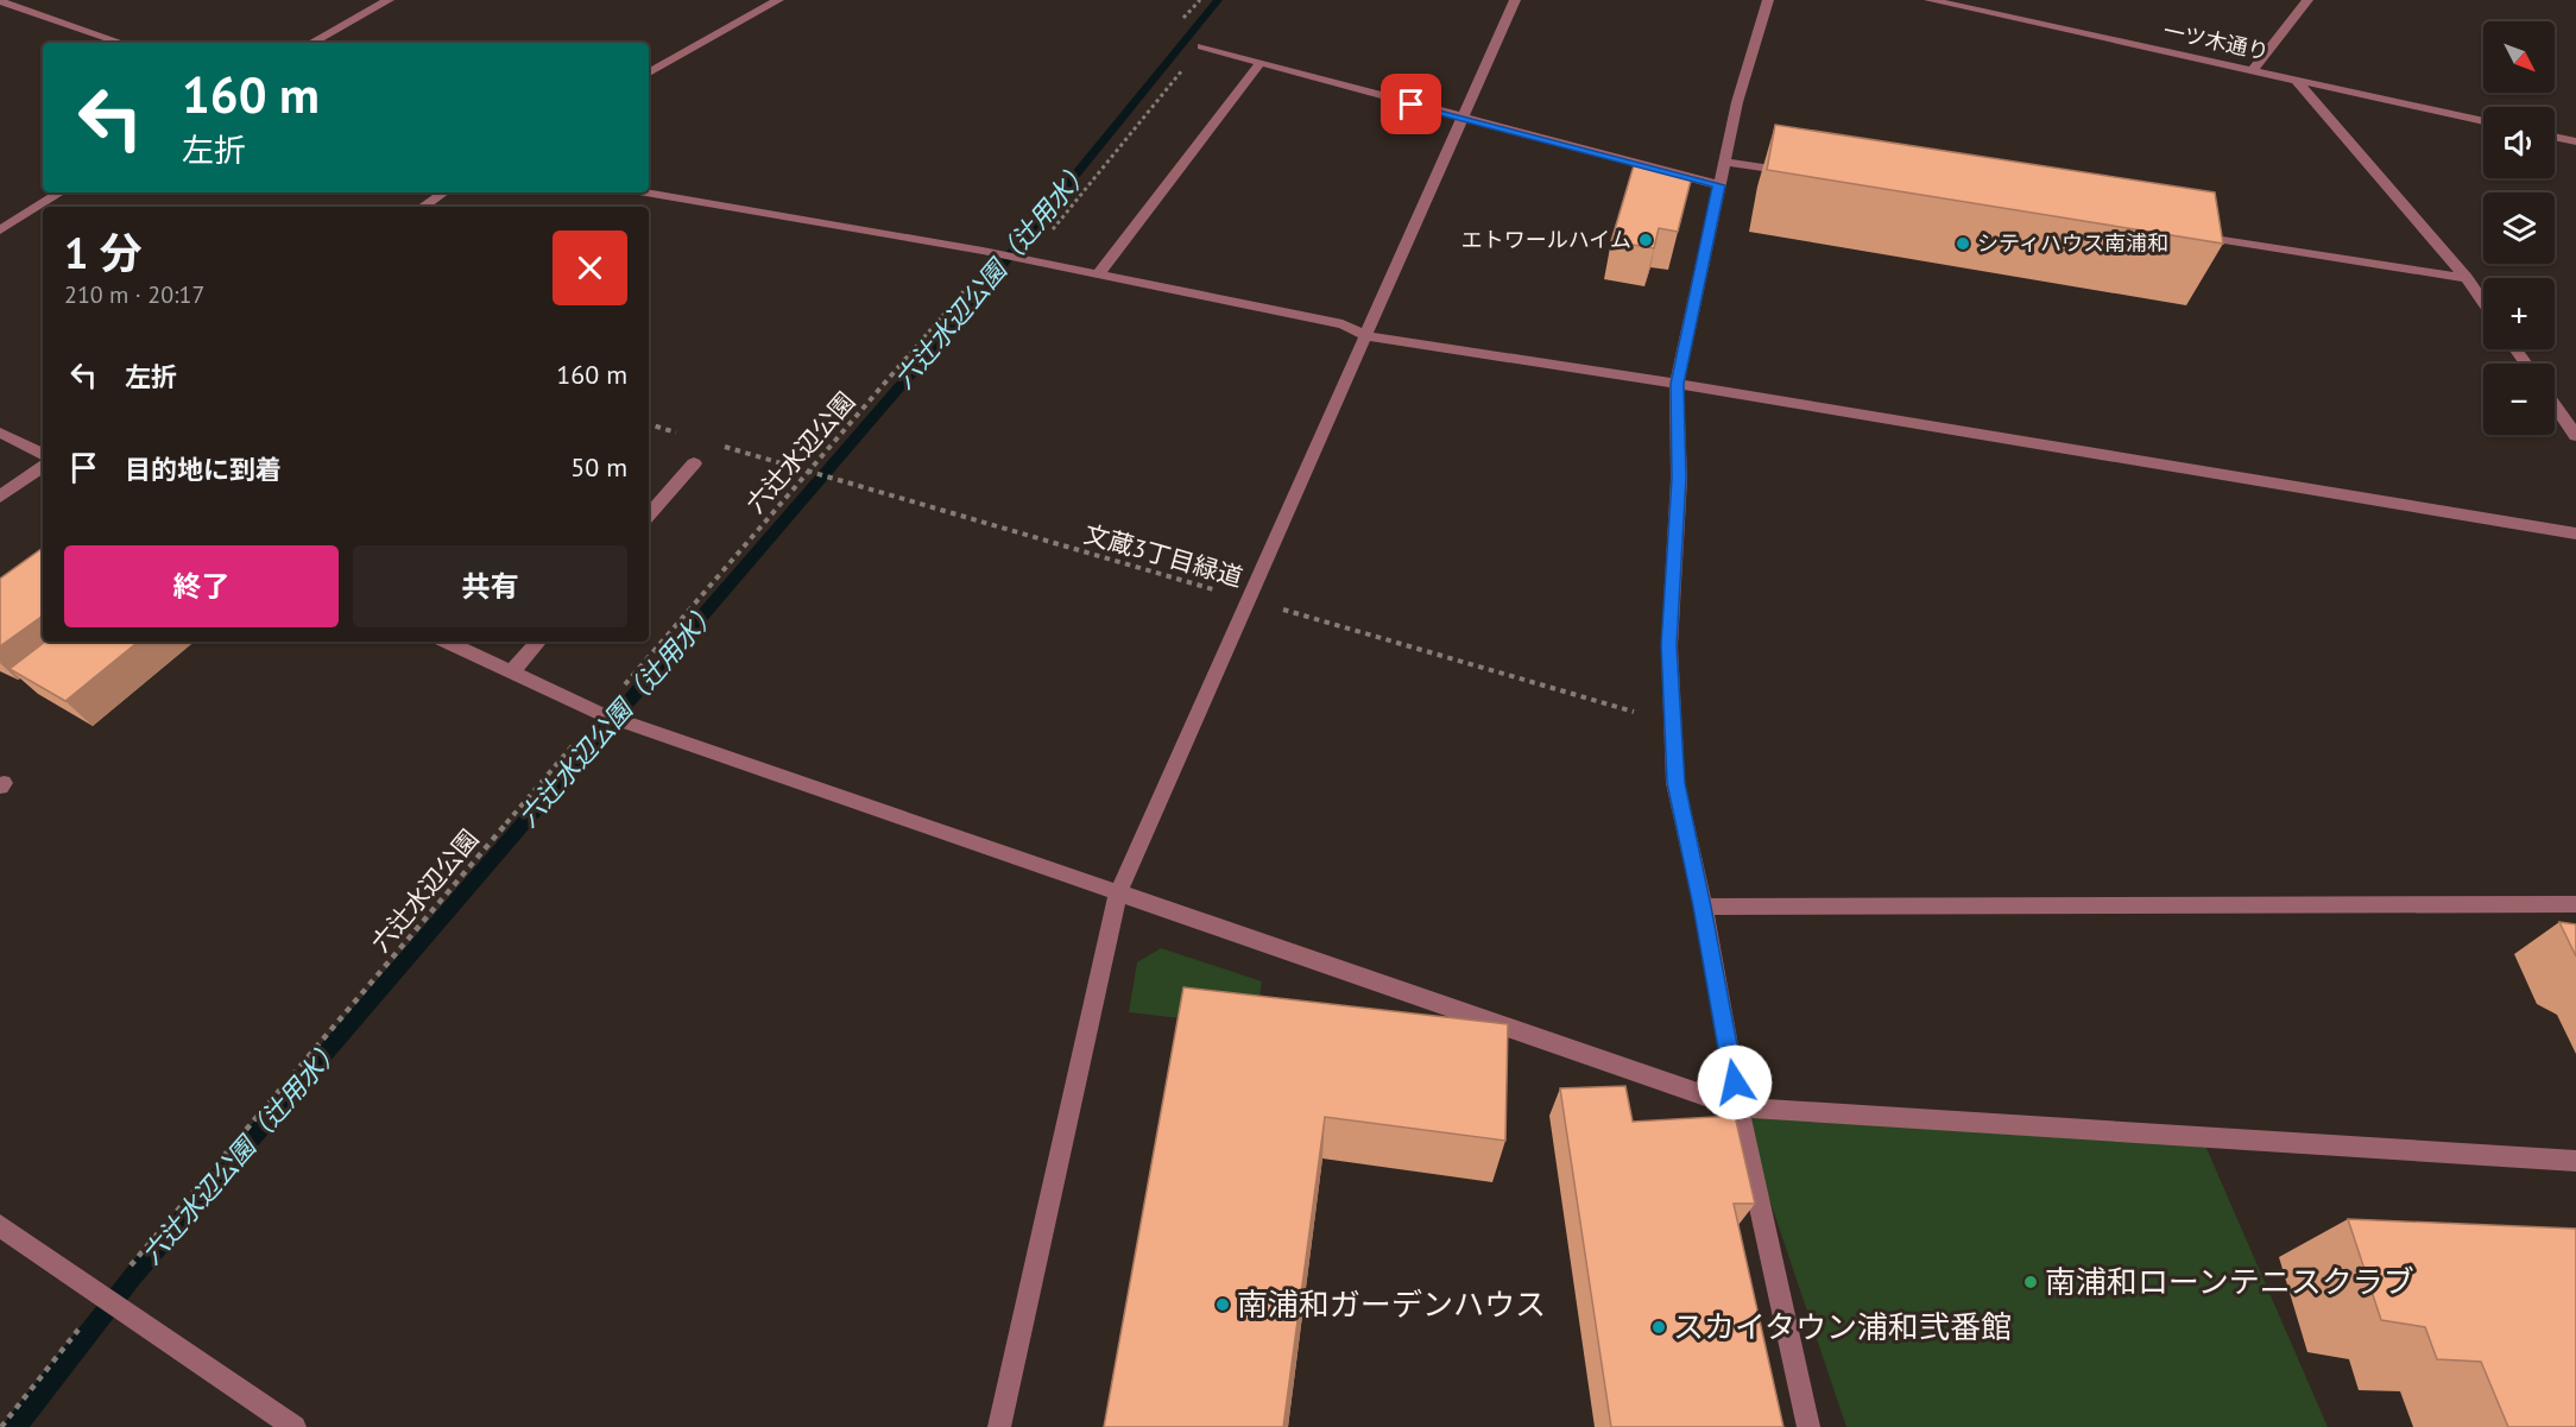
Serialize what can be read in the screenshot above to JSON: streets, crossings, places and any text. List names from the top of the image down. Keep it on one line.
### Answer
{"streets":{"street":["一ツ木通り"],"path":["六辻水辺公園","文蔵3丁目緑道"]},"crossings":[["六辻水辺公園","文蔵3丁目緑道"]],"water":["六辻水辺公園（辻用水）"],"places":["エトワールハイム","シティハウス南浦和","南浦和ローンテニスクラブ","南浦和ガーデンハウス","スカイタウン浦和弐番館"],"north":"bottom right","page":{"map_buttons":["+","−"],"turn":["160 m","左折"],"heading":["1 分","210 m · 20:17"],"list":[{"name":"左折","value":"160 m"},{"name":"目的地に到着","value":"50 m"}],"buttons":["終了","共有"]}}
